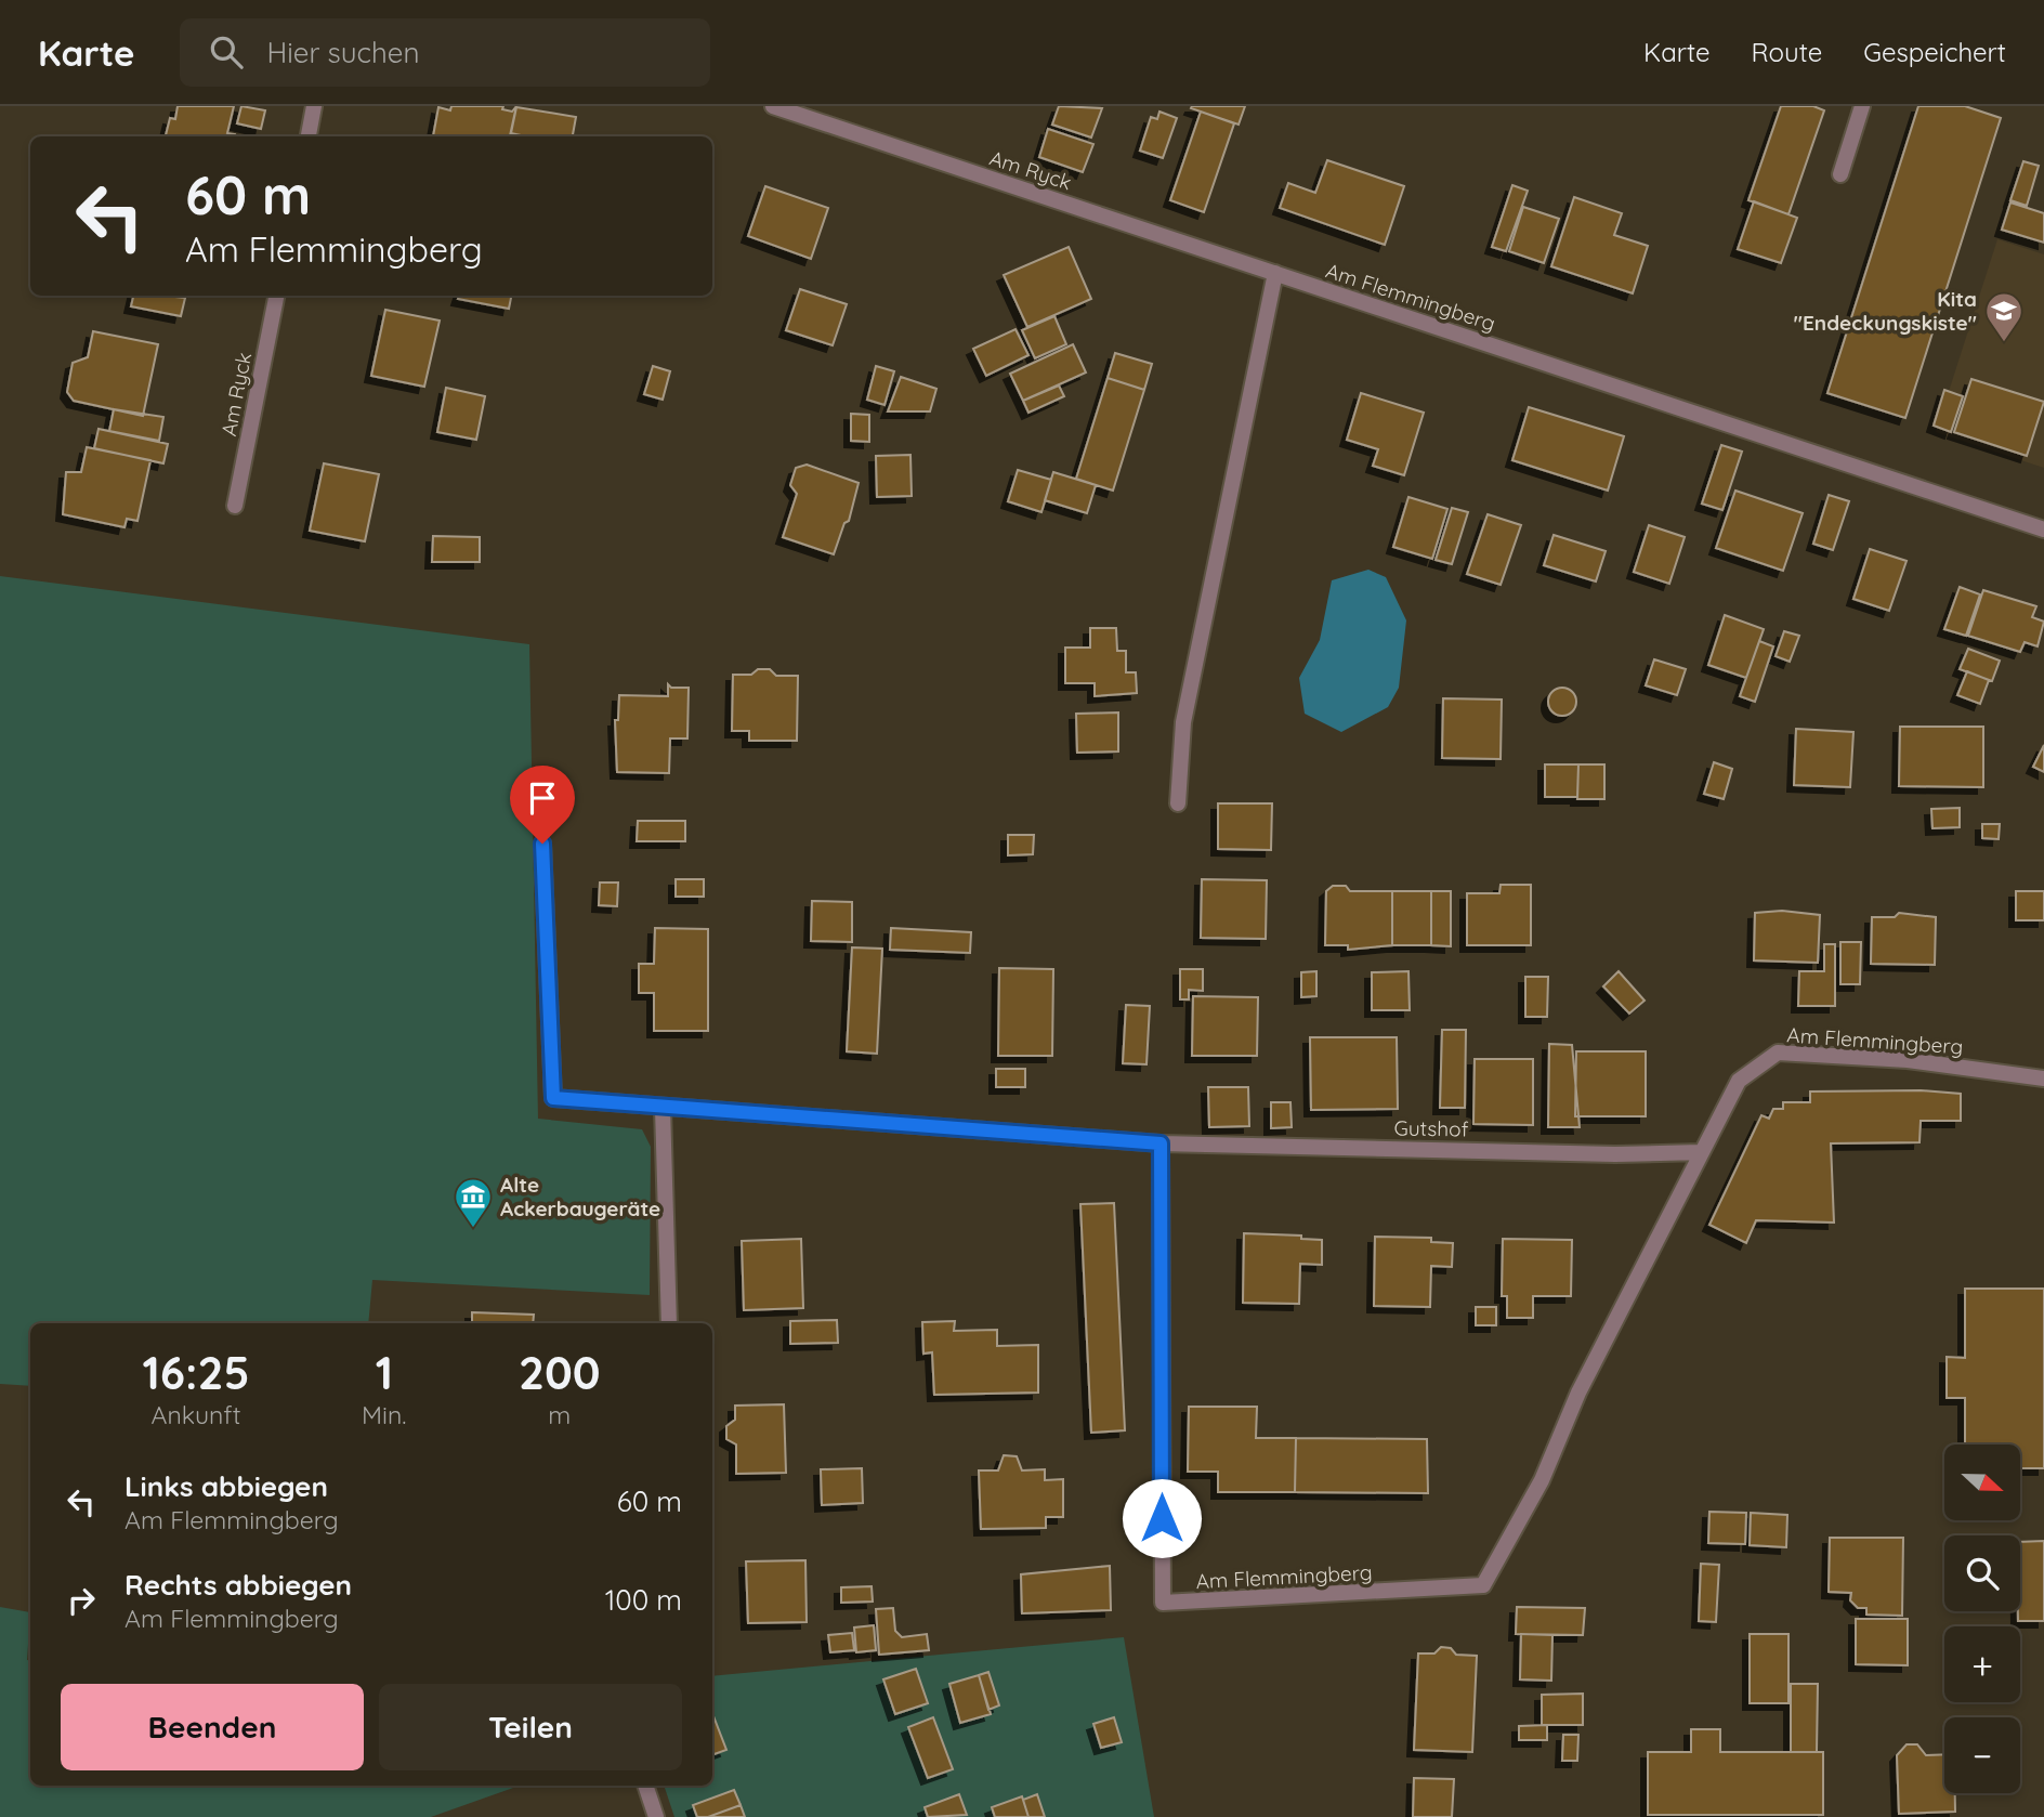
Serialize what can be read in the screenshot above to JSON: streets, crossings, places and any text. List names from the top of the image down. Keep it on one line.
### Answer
{"streets":{"street":["Am Ryck","Am Flemmingberg","Gutshof"]},"crossings":[["Am Ryck","Am Flemmingberg"],["Am Flemmingberg","Gutshof"]],"places":{"school or university":["Kita \"Endeckungskiste\""],"museum":["Alte Ackerbaugeräte"]},"north":"right","page":{"header":"Karte","search":"Hier suchen","nav":["Karte","Route","Gespeichert"],"turn":["60 m","Am Flemmingberg"],"eta":["16:25","Ankunft","1","Min.","200","m"],"map_buttons":["+","−"],"list":[{"name":"Links abbiegen","note":"Am Flemmingberg","value":"60 m"},{"name":"Rechts abbiegen","note":"Am Flemmingberg","value":"100 m"}],"buttons":["Beenden","Teilen"]}}
